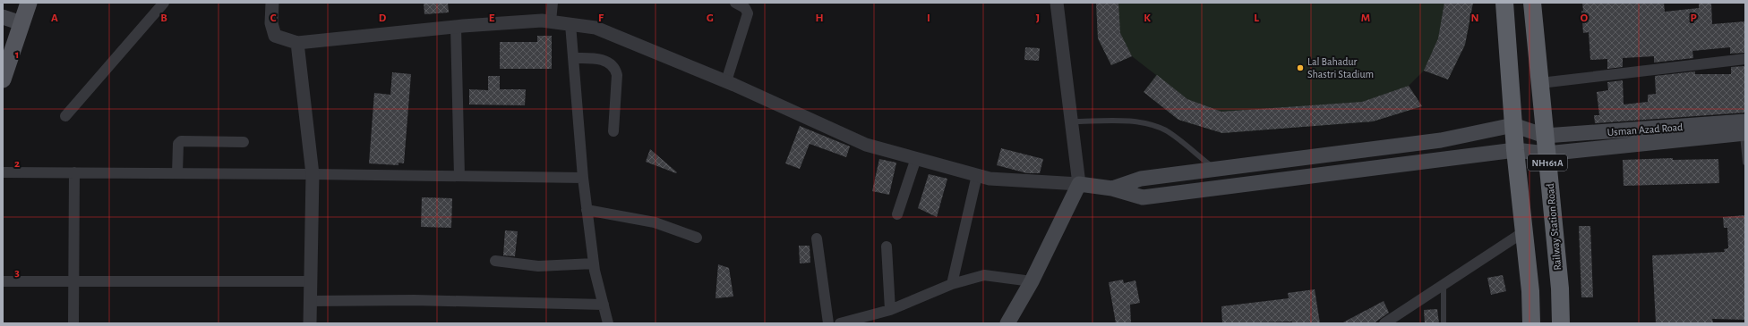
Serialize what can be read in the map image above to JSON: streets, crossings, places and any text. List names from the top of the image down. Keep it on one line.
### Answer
{"streets":{"highway":["NH161A","Railway Station Road"],"main road":["Usman Azad Road"]},"crossings":[["Usman Azad Road","NH161A"],["Usman Azad Road","Railway Station Road"]],"places":["Lal Bahadur Shastri Stadium"],"grid":{"columns":["A","B","C","D","E","F","G","H","I","J","K","L","M","N","O","P"],"rows":["1","2","3"]}}
